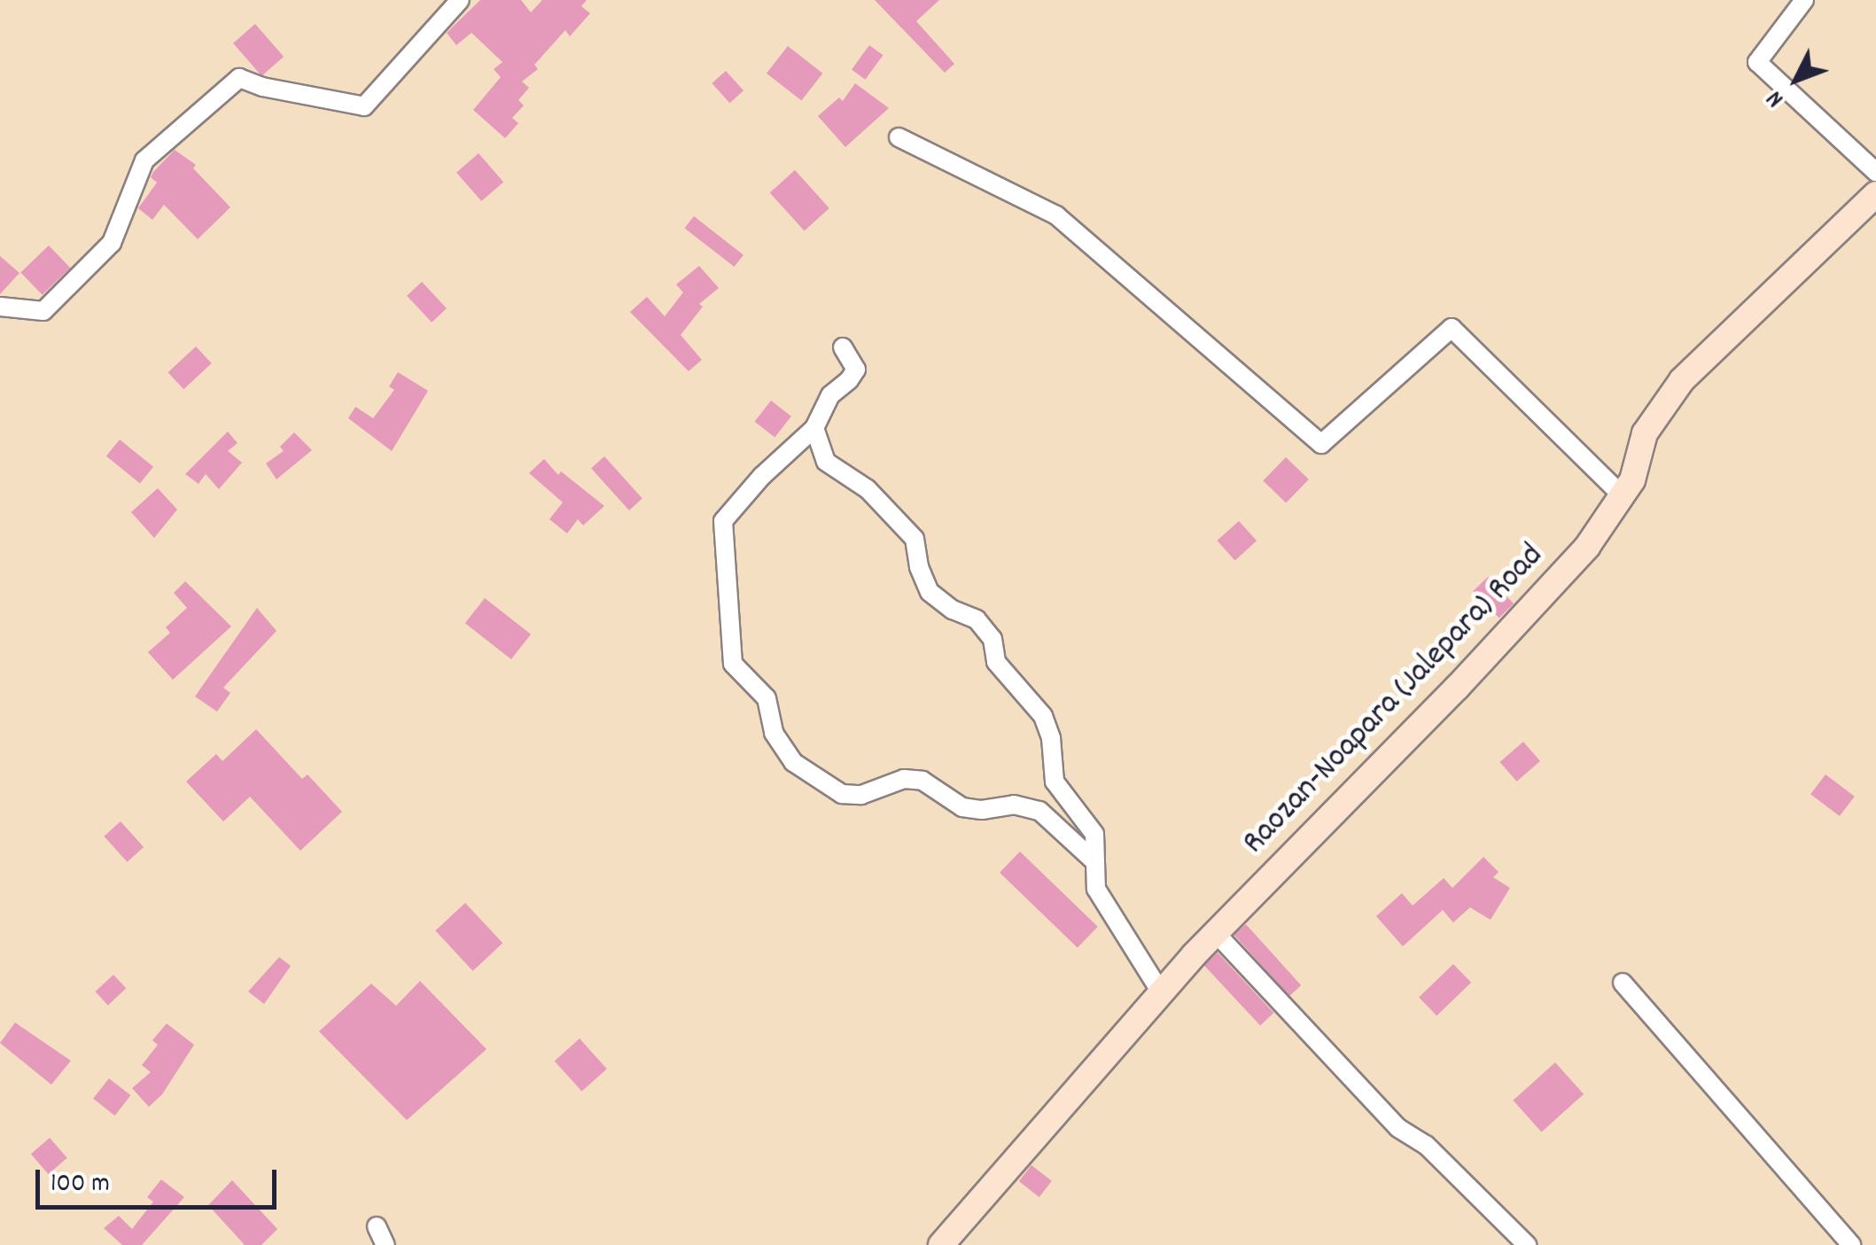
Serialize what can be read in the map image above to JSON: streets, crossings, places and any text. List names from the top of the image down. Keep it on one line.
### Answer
{"streets":{"main road":["Raozan-Noapara (Jalepara) Road"]},"scale_bar":"100 m","north":"bottom left"}
